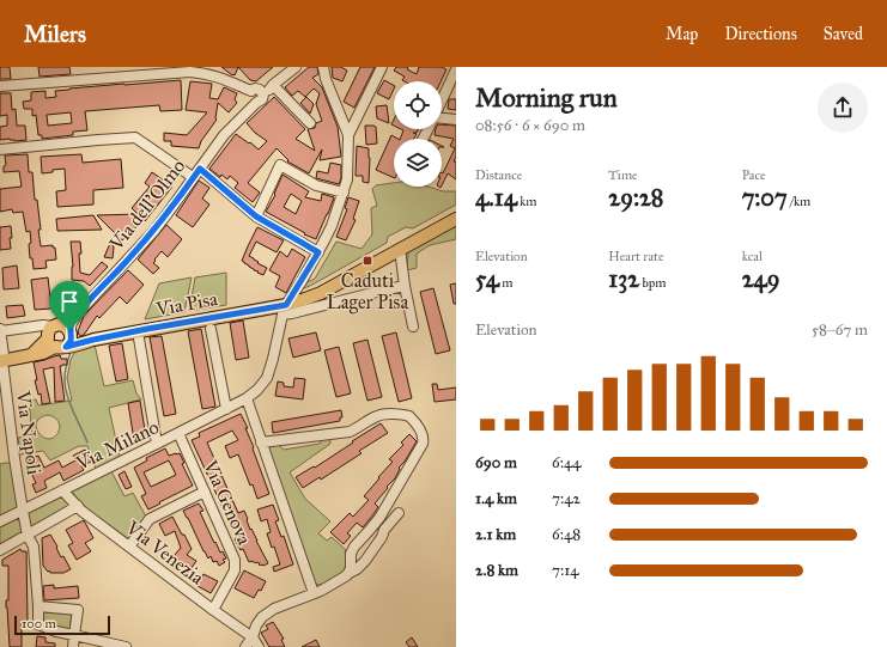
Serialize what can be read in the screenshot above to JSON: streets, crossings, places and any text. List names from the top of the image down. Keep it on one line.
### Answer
{"streets":{"main road":["Via Pisa"],"street":["Via dell'Olmo","Via Napoli","Via Milano","Via Genova","Via Venezia"]},"crossings":[["Via dell'Olmo","Via Pisa"],["Via Pisa","Via Milano"],["Via Napoli","Via Milano"],["Via Milano","Via Genova"],["Via Milano","Via Venezia"],["Via Genova","Via Venezia"]],"places":{"transit":["Caduti Lager Pisa"]},"scale_bar":"100 m","page":{"header":"Milers","nav":["Map","Directions","Saved"],"heading":["Morning run","08:56 · 6 × 690 m"],"stats":[["Distance","4.14 km"],["Time","29:28"],["Pace","7:07 /km"],["Elevation","54 m"],["Heart rate","132 bpm"],["kcal","249"]],"chart":["Elevation","58–67 m"],"list":[{"name":"690 m","note":"6:44"},{"name":"1.4 km","note":"7:42"},{"name":"2.1 km","note":"6:48"},{"name":"2.8 km","note":"7:14"}],"scale":"100 m"}}
